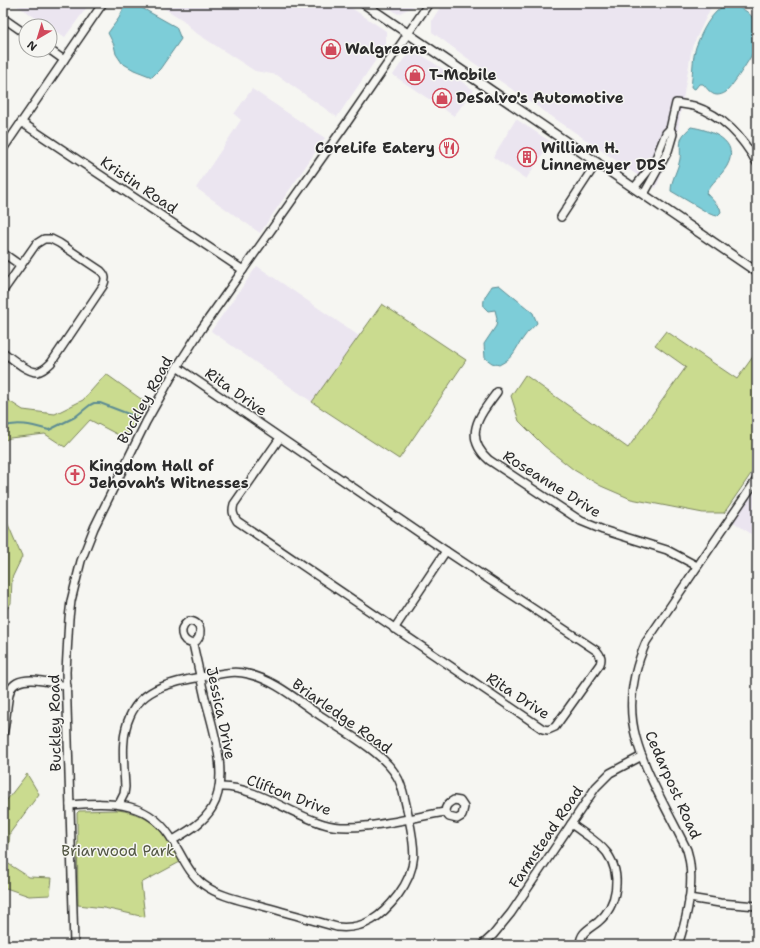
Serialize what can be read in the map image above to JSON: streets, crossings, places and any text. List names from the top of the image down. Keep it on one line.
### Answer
{"streets":{"street":["Kristin Road","Rita Drive","Buckley Road","Roseanne Drive","Jessica Drive","Briarledge Road","Cedarpost Road","Clifton Drive","Farmstead Road"]},"crossings":[["Kristin Road","Buckley Road"],["Rita Drive","Buckley Road"],["Buckley Road","Briarledge Road"],["Roseanne Drive","Cedarpost Road"],["Jessica Drive","Briarledge Road"],["Jessica Drive","Clifton Drive"],["Briarledge Road","Clifton Drive"],["Cedarpost Road","Farmstead Road"]],"parks":["Briarwood Park"],"places":{"shop":["Walgreens","T-Mobile","DeSalvo's Automotive"],"restaurant":["CoreLife Eatery"],"building":["William H. Linnemeyer DDS"],"church":["Kingdom Hall of Jehovah’s Witnesses"]},"north":"bottom left"}
